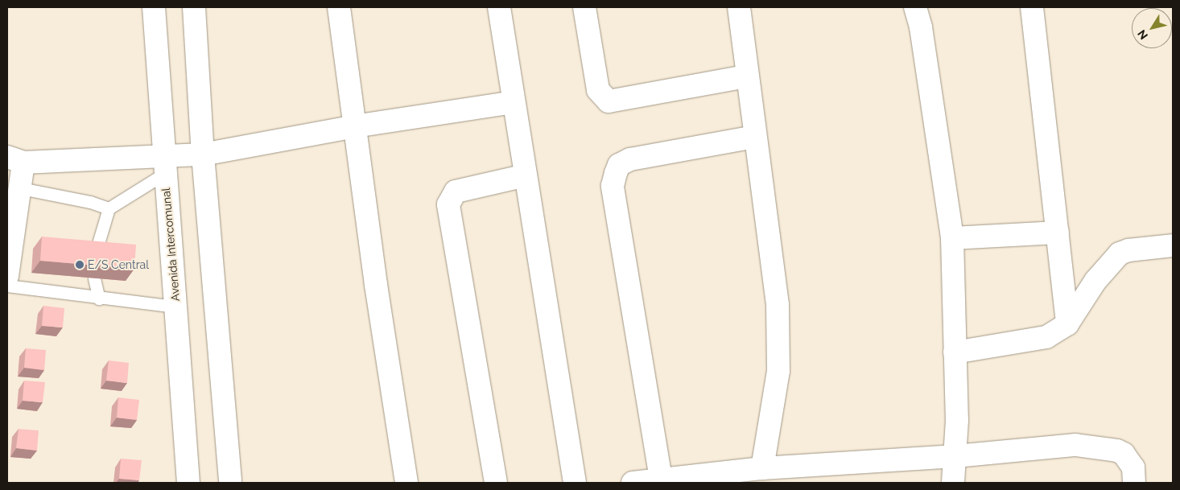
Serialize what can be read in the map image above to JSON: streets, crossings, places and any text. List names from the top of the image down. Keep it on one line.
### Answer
{"streets":{"street":["Avenida Intercomunal"]},"places":["E/S Central"],"north":"bottom left"}
